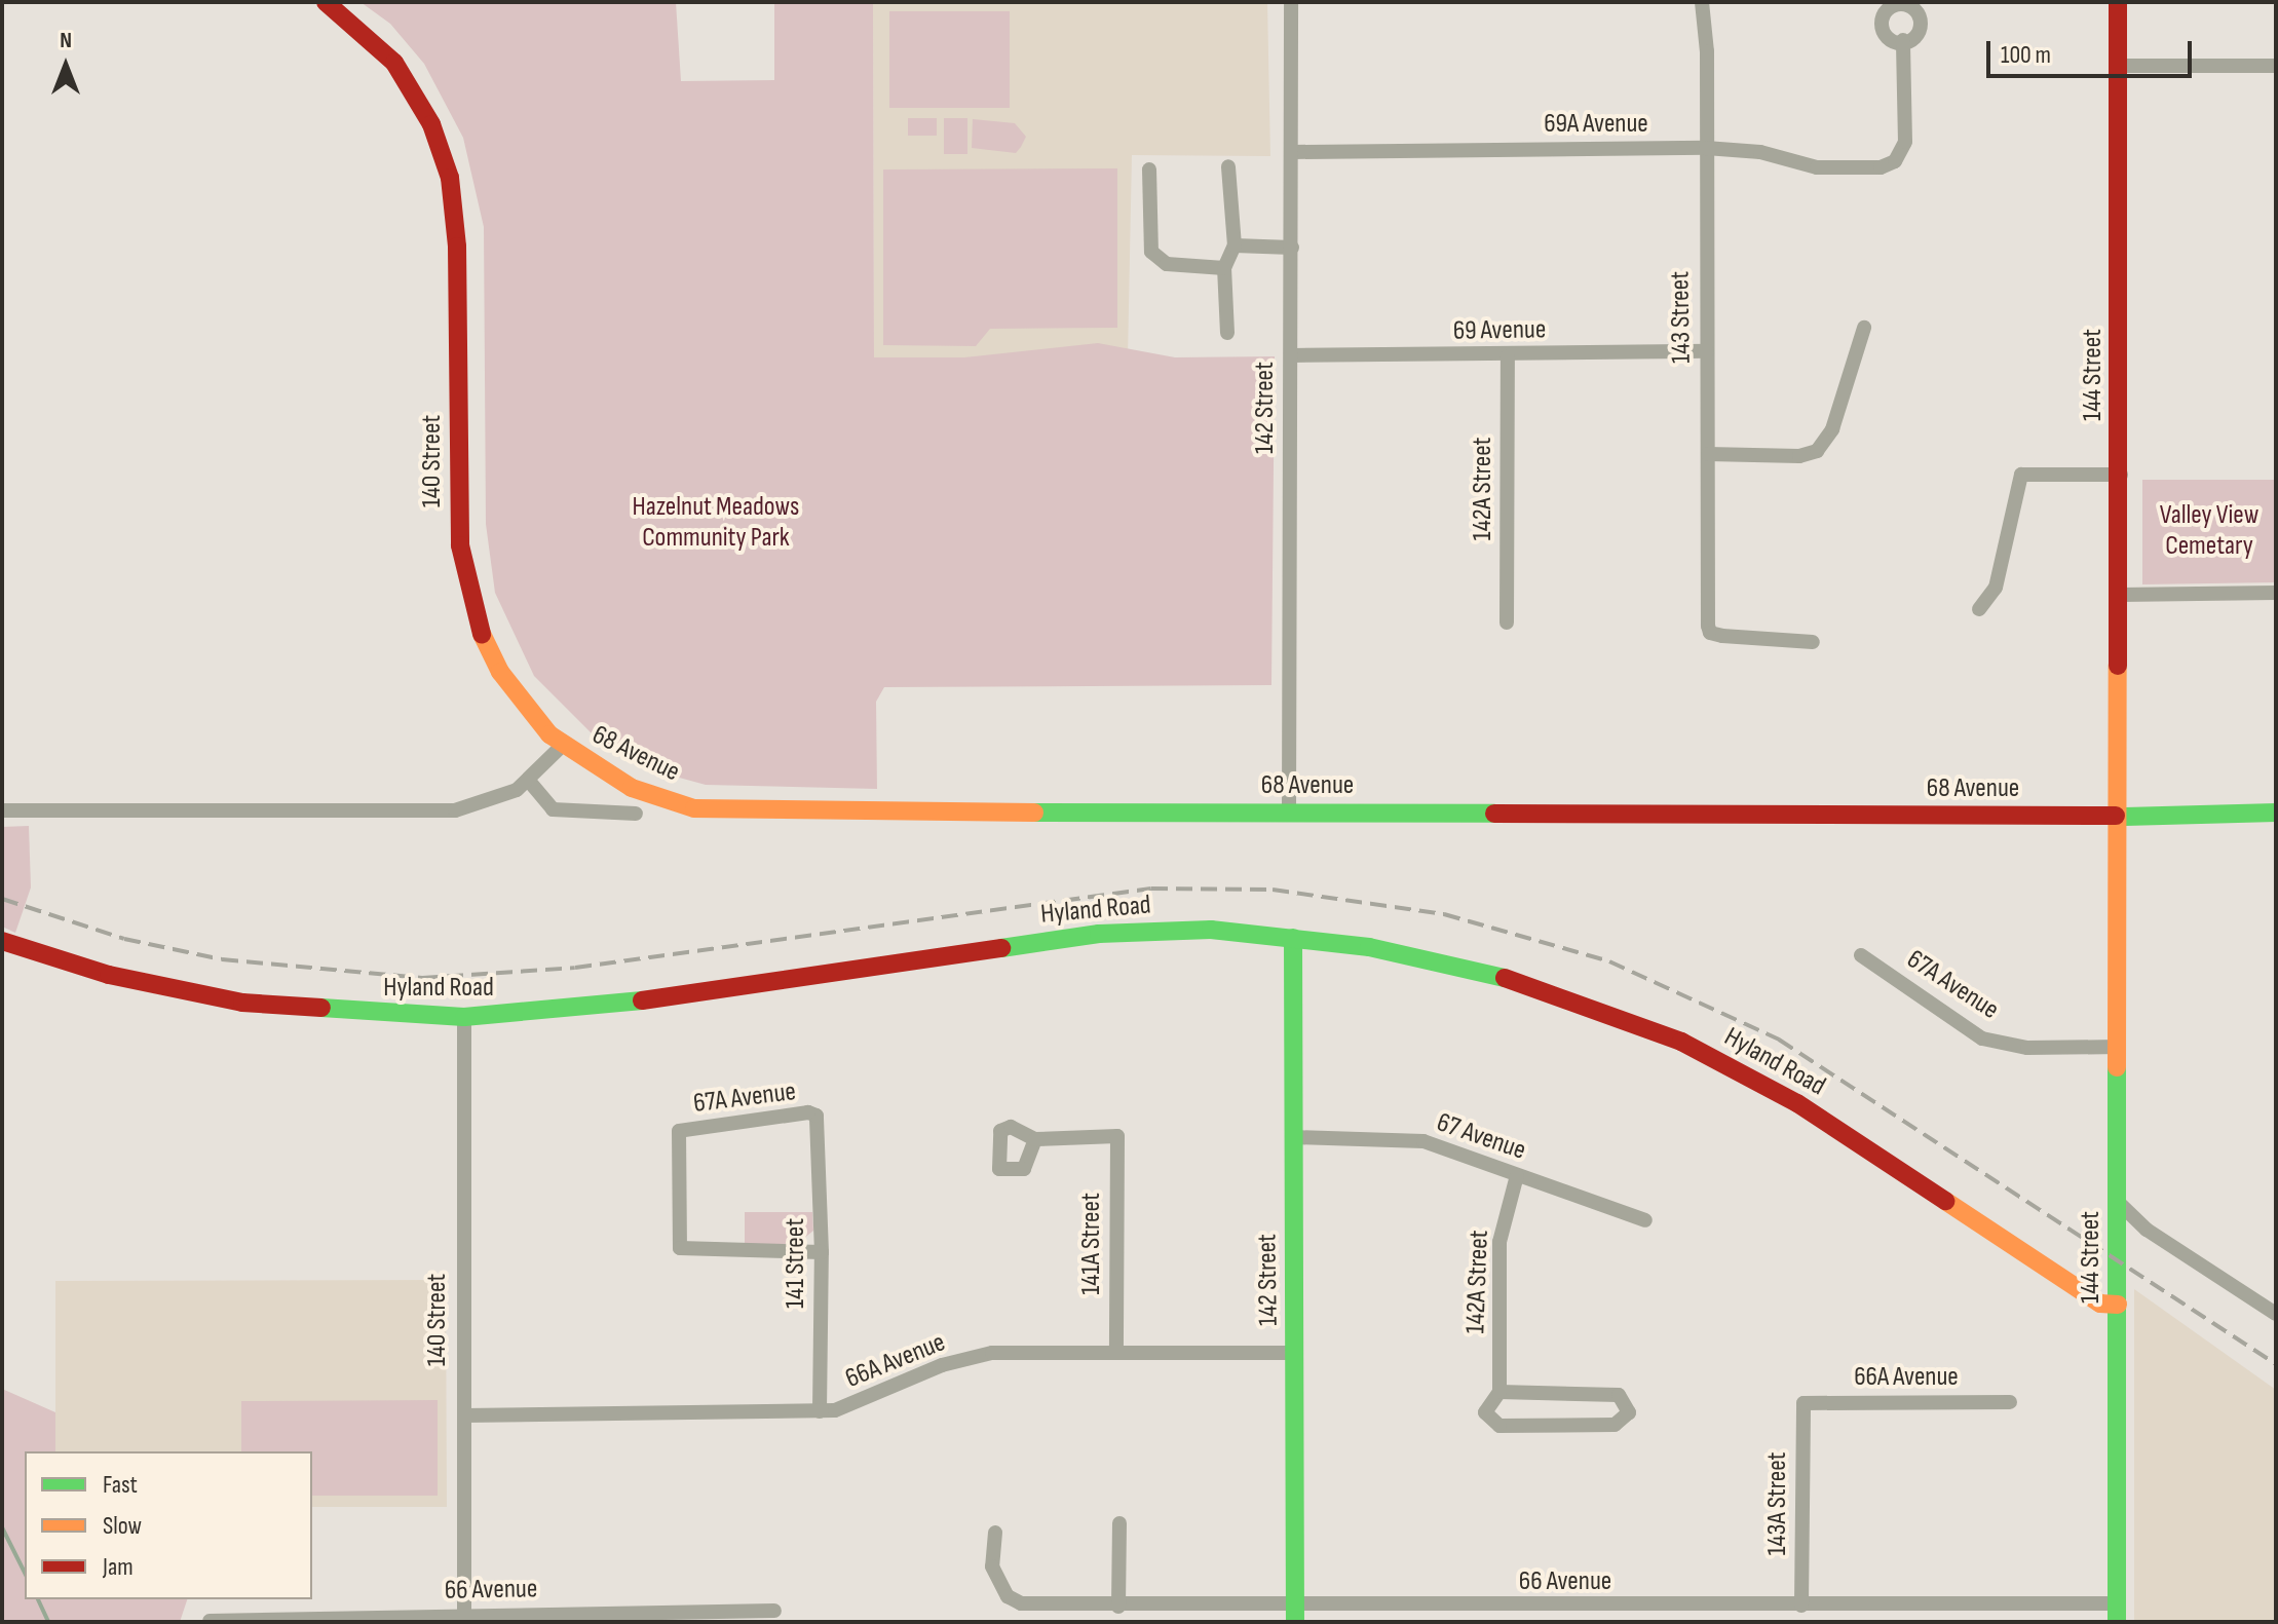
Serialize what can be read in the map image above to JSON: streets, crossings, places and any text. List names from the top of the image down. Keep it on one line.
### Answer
{"streets":{"street":["69A Avenue","143 Street","69 Avenue","144 Street","142 Street","140 Street","142A Street","68 Avenue","Hyland Road","67A Avenue","67 Avenue","141A Street","141 Street","66A Avenue","143A Street","66 Avenue"]},"crossings":[["69A Avenue","143 Street"],["69A Avenue","142 Street"],["143 Street","69 Avenue"],["69 Avenue","142 Street"],["69 Avenue","142A Street"],["144 Street","68 Avenue"],["144 Street","Hyland Road"],["144 Street","67A Avenue"],["144 Street","66 Avenue"],["142 Street","68 Avenue"],["142 Street","Hyland Road"],["142 Street","67 Avenue"],["142 Street","66A Avenue"],["142 Street","66 Avenue"],["140 Street","68 Avenue"],["140 Street","Hyland Road"],["140 Street","66A Avenue"],["140 Street","66 Avenue"],["142A Street","67 Avenue"],["67A Avenue","141 Street"],["141A Street","66A Avenue"],["141 Street","66A Avenue"],["66A Avenue","143A Street"],["143A Street","66 Avenue"]],"parks":["Hazelnut Meadows Community Park","Valley View Cemetary"],"legend":["Fast","Slow","Jam"],"scale_bar":"100 m","north":"top"}
